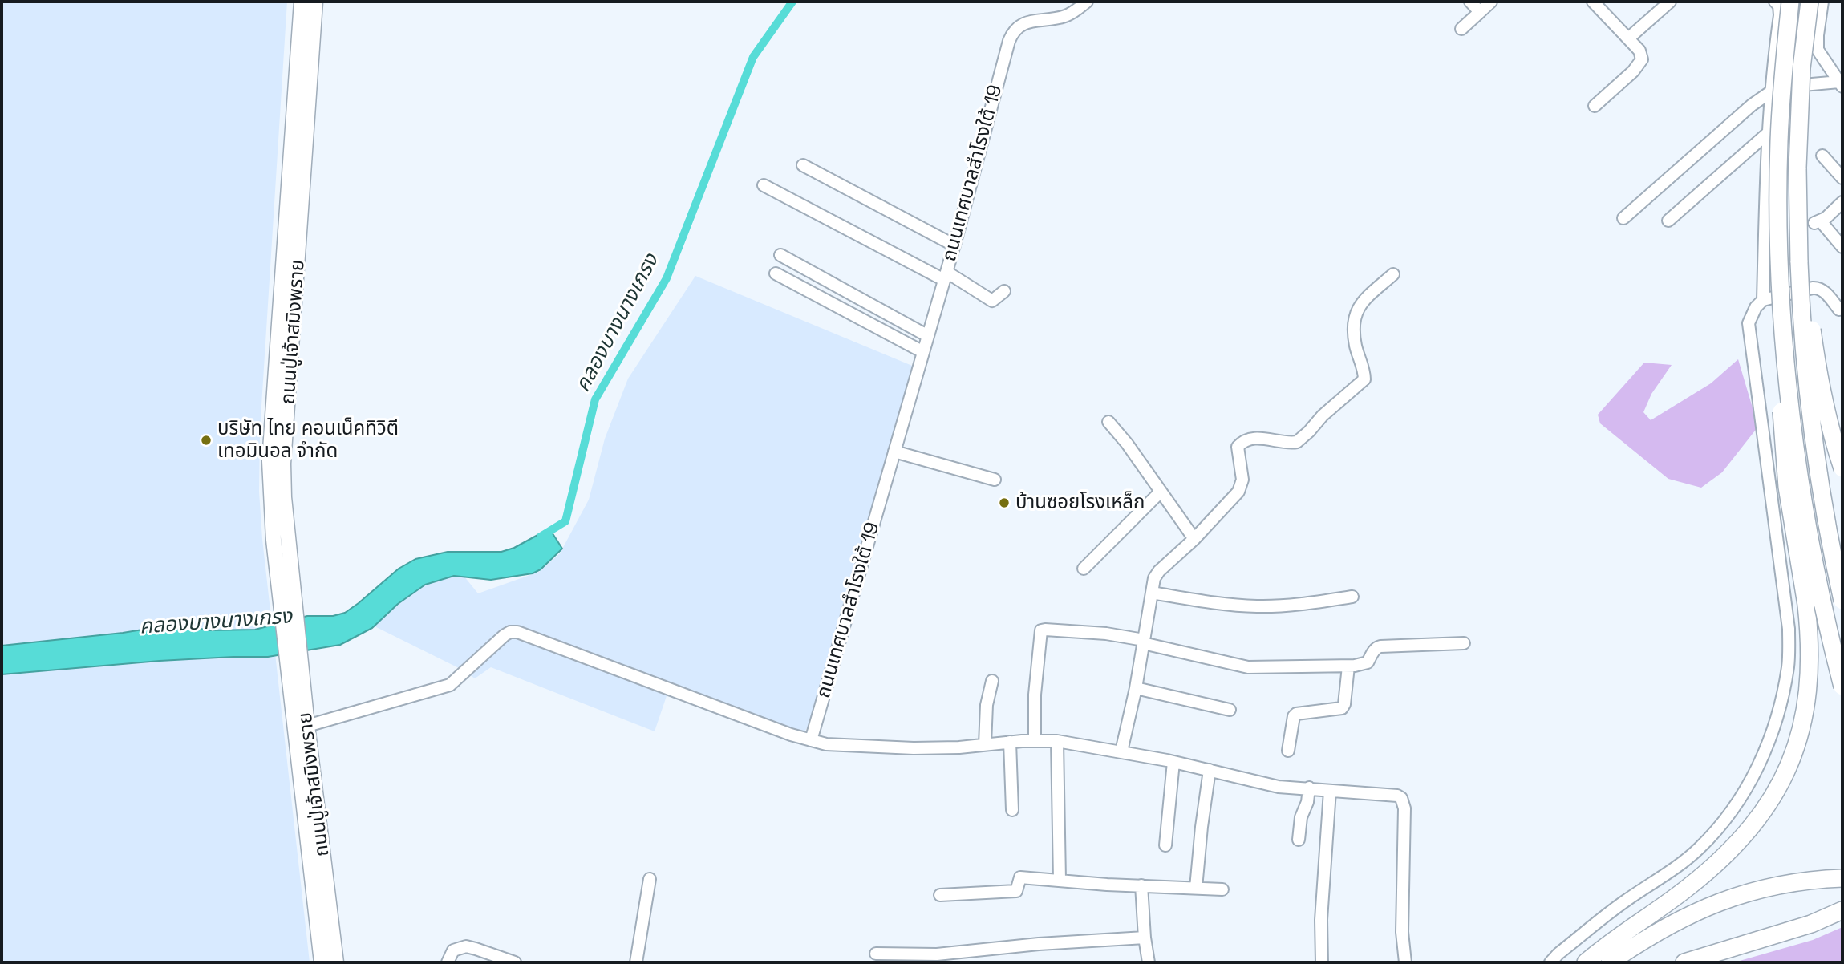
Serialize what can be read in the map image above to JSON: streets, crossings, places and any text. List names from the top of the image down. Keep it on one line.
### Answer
{"streets":{"main road":["ถนนปู่เจ้าสมิงพราย"],"street":["ถนนเทศบาลสำโรงใต้ 19"]},"water":["คลองบางนางเกรง"],"places":["บริษัท ไทย คอนเน็คทิวิตี เทอมินอล จำกัด","บ้านซอยโรงเหล็ก"]}
